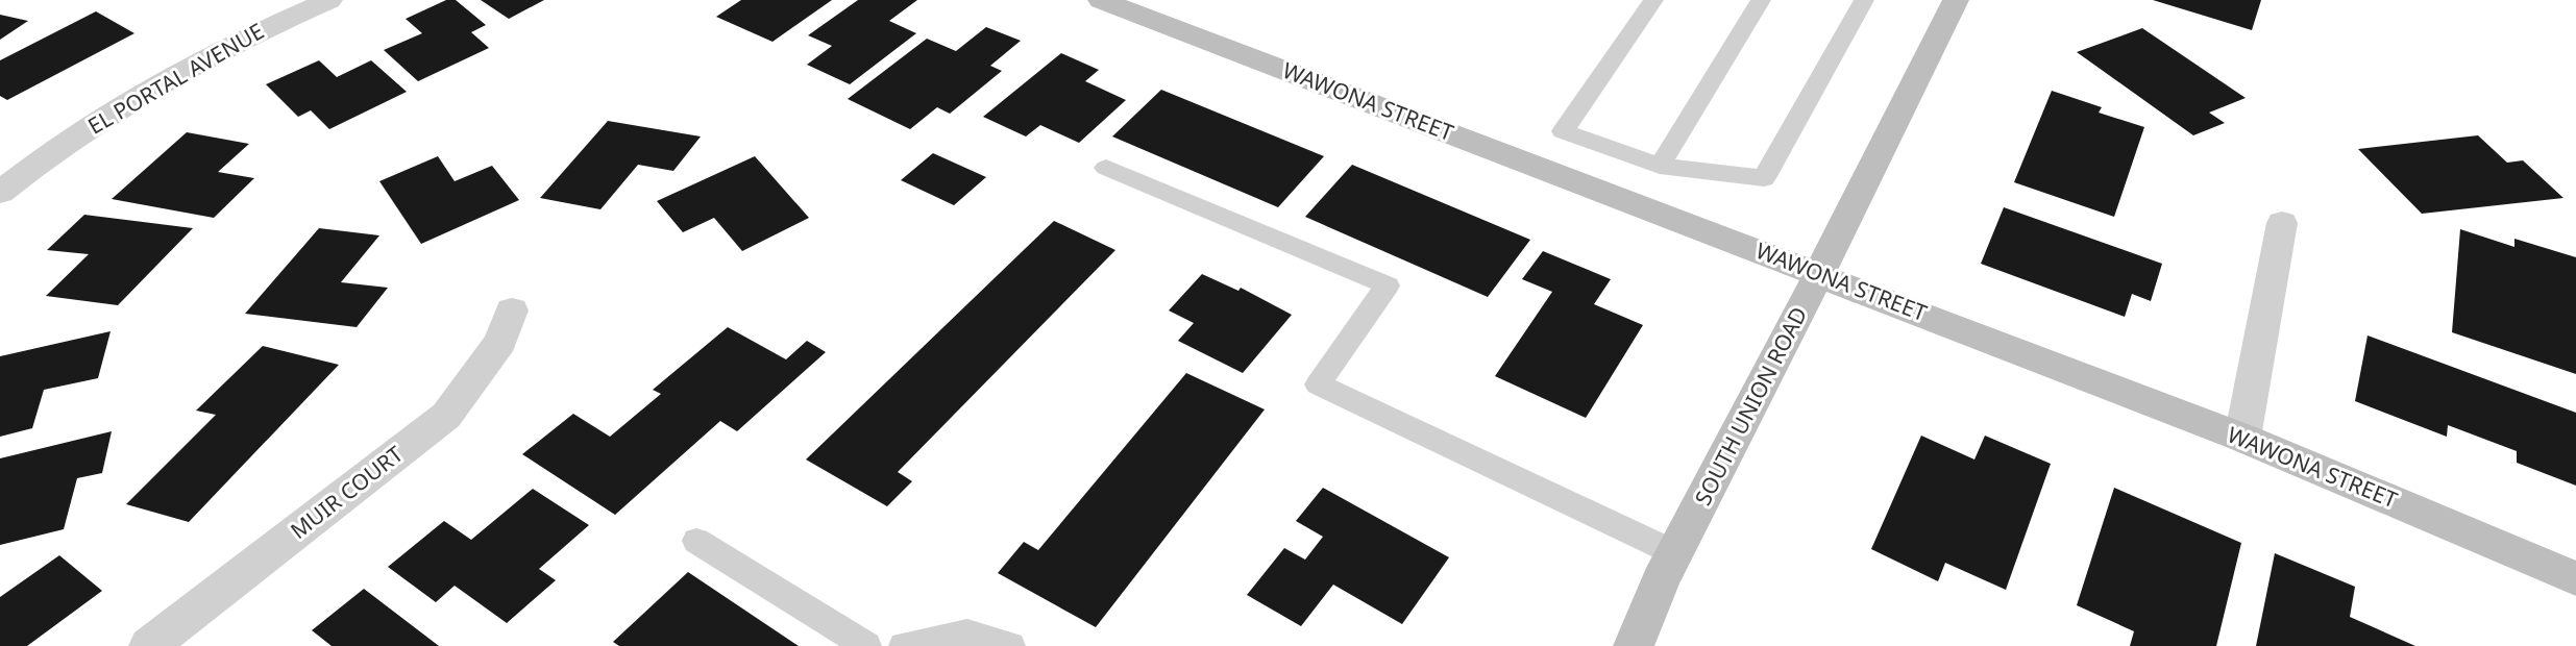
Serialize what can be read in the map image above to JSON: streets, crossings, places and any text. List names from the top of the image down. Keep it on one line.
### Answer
{"streets":{"street":["EL PORTAL AVENUE","WAWONA STREET","SOUTH UNION ROAD","MUIR COURT"]},"crossings":[["WAWONA STREET","SOUTH UNION ROAD"]]}
